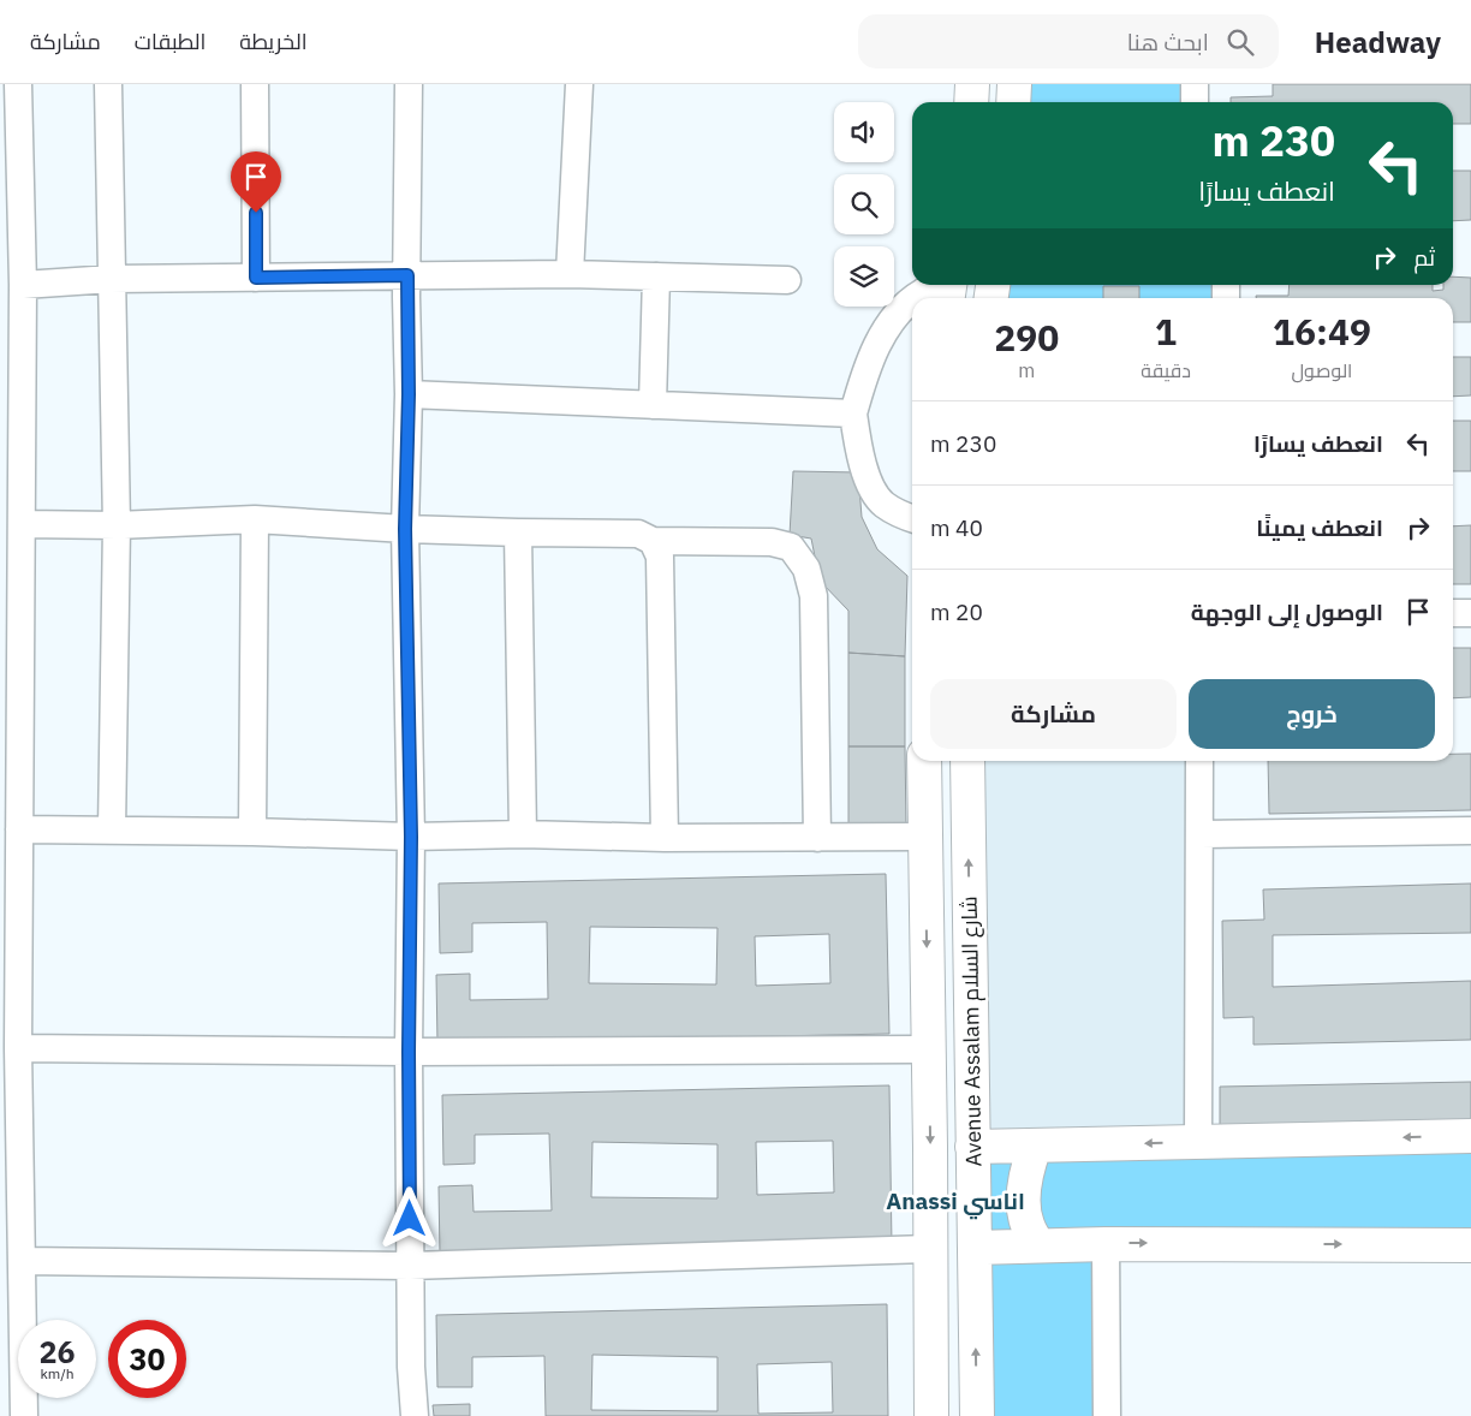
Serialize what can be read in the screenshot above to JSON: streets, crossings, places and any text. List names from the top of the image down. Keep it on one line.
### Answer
{"streets":{"street":["Avenue Assalam شارع السلام"]},"districts":["Anassi اناسي"],"page":{"header":"Headway","search":"ابحث هنا","nav":["الخريطة","الطبقات","مشاركة"],"turn":["230 m","انعطف يسارًا"],"then":"ثم","eta":["16:49","الوصول","1","دقيقة","290","m"],"list":[{"name":"انعطف يسارًا","value":"230 m"},{"name":"انعطف يمينًا","value":"40 m"},{"name":"الوصول إلى الوجهة","value":"20 m"}],"buttons":["خروج","مشاركة"],"speed":"26 km/h","limit":"30"}}
